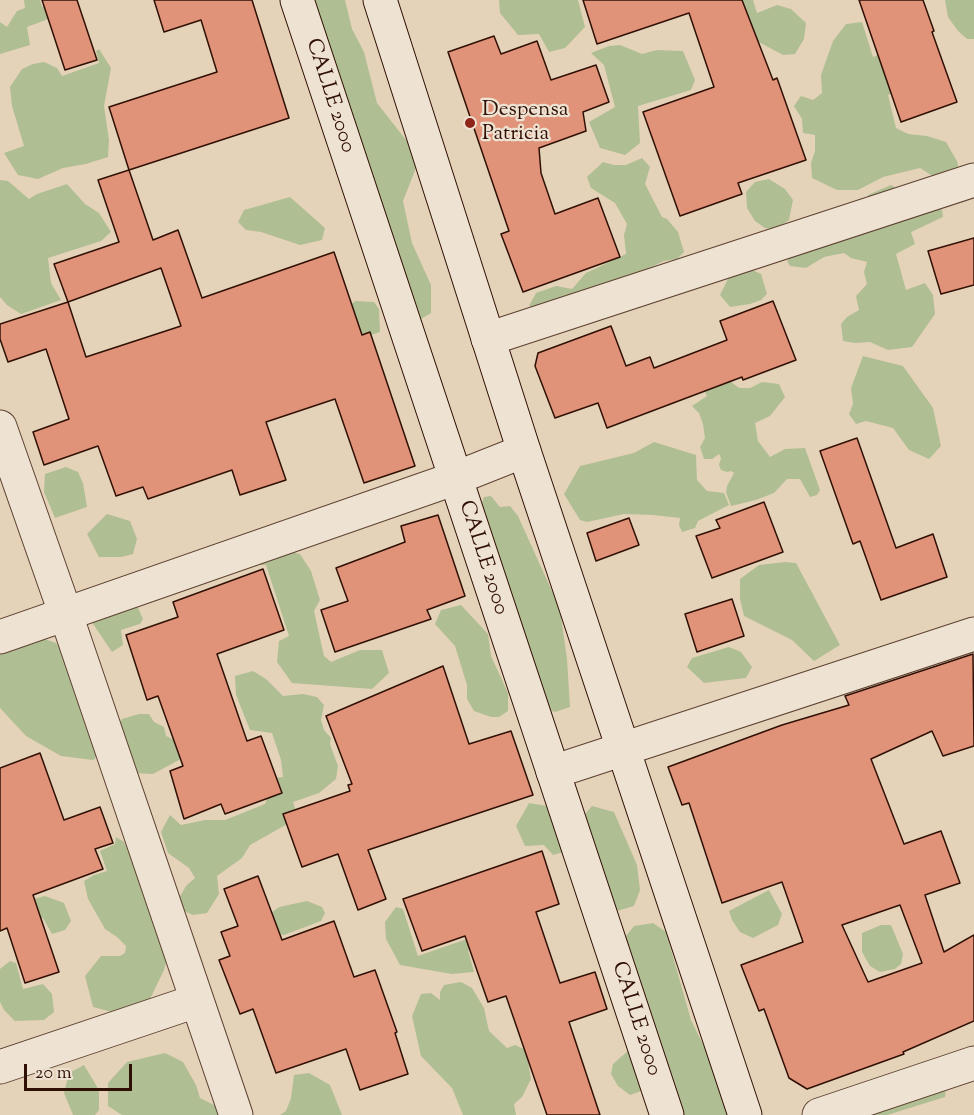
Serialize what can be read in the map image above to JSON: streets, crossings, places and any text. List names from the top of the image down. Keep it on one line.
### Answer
{"streets":{"street":["CALLE 2000"]},"places":["Despensa Patricia"],"scale_bar":"20 m"}
